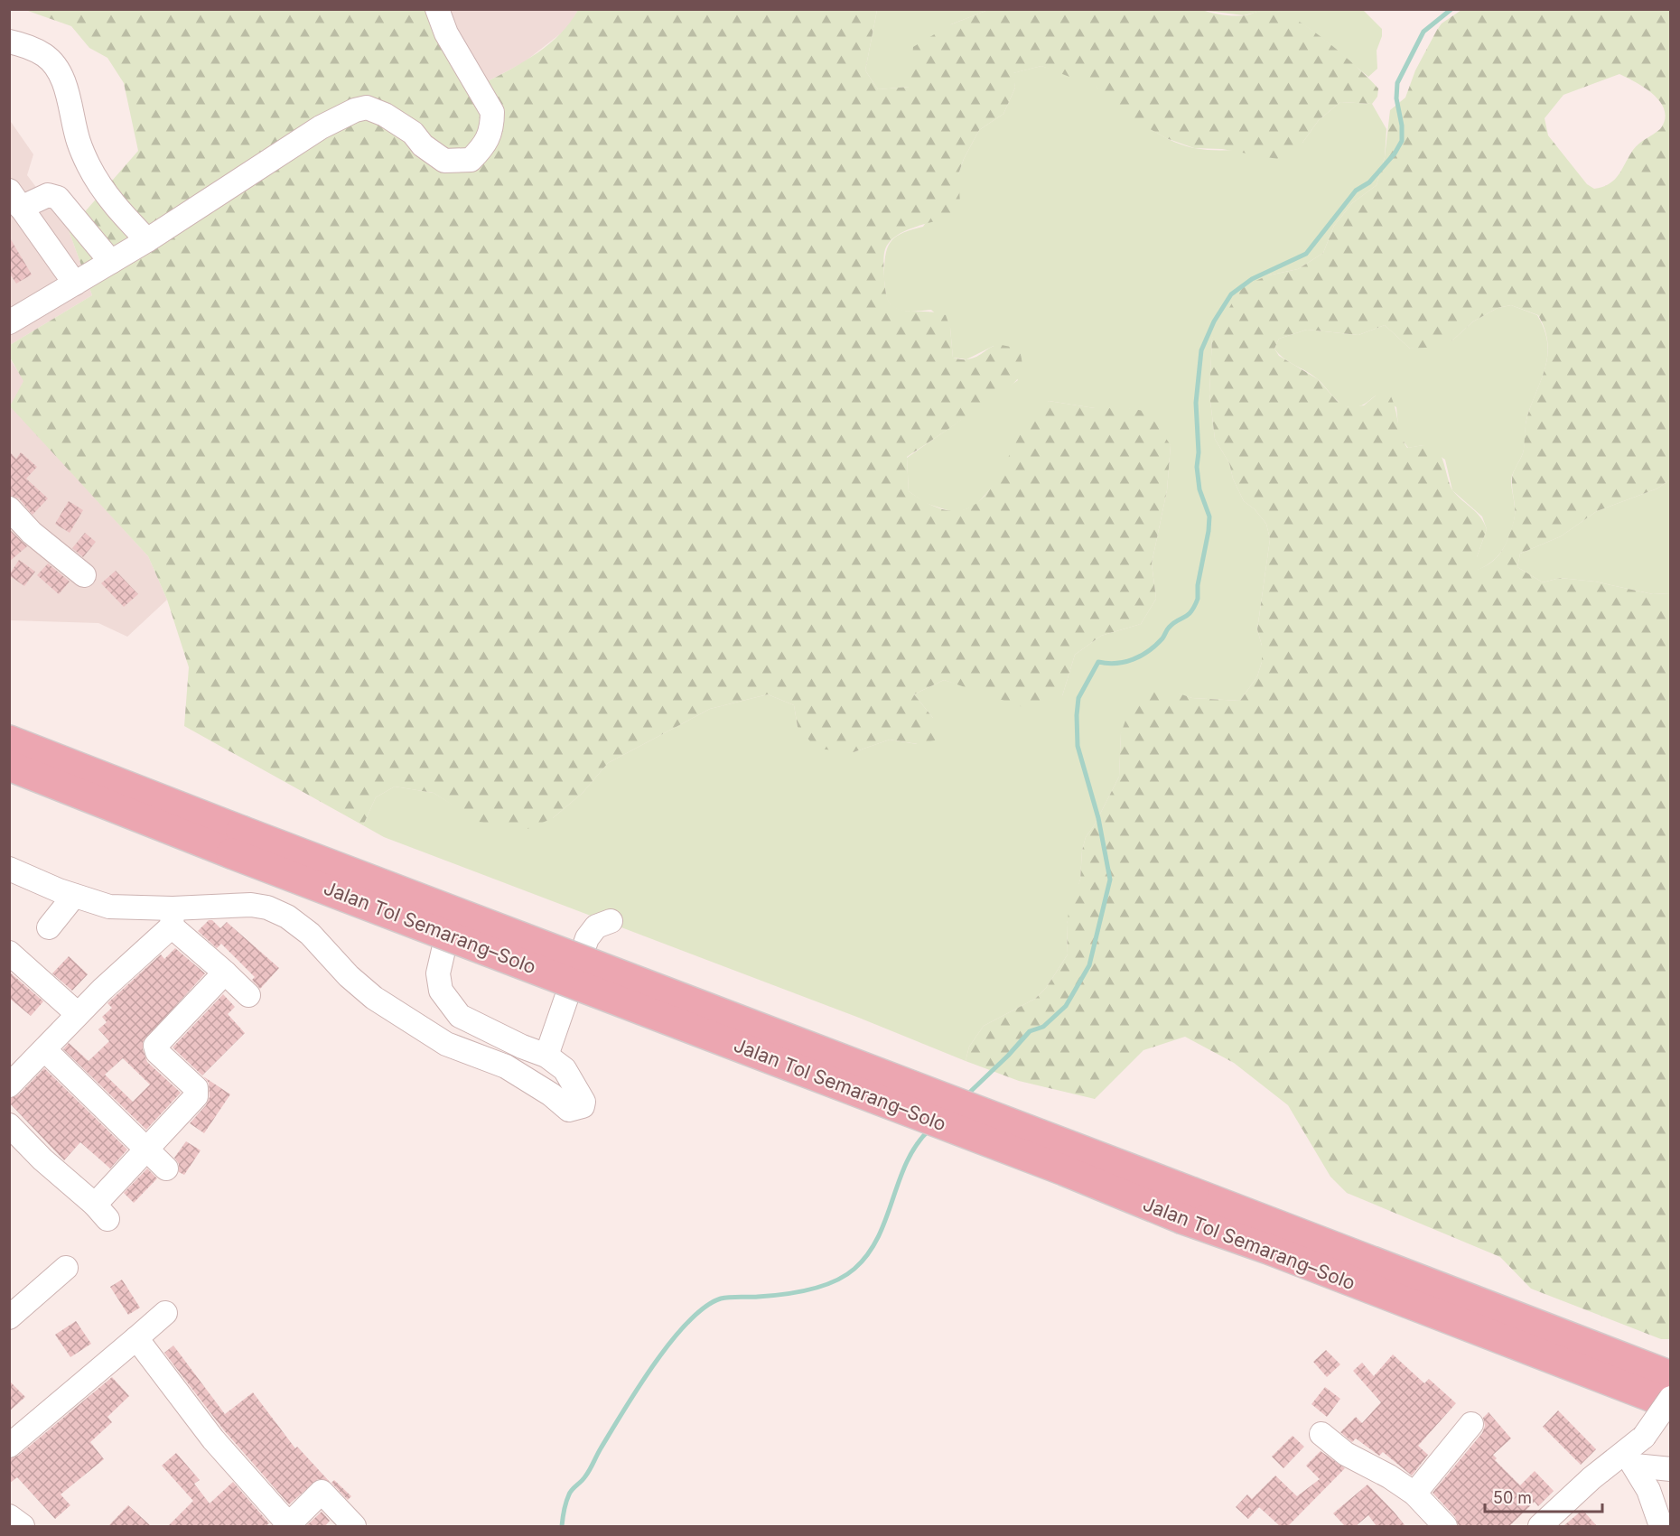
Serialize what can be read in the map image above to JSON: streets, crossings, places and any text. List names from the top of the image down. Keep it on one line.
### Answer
{"streets":{"highway":["Jalan Tol Semarang–Solo"]},"scale_bar":"50 m"}
